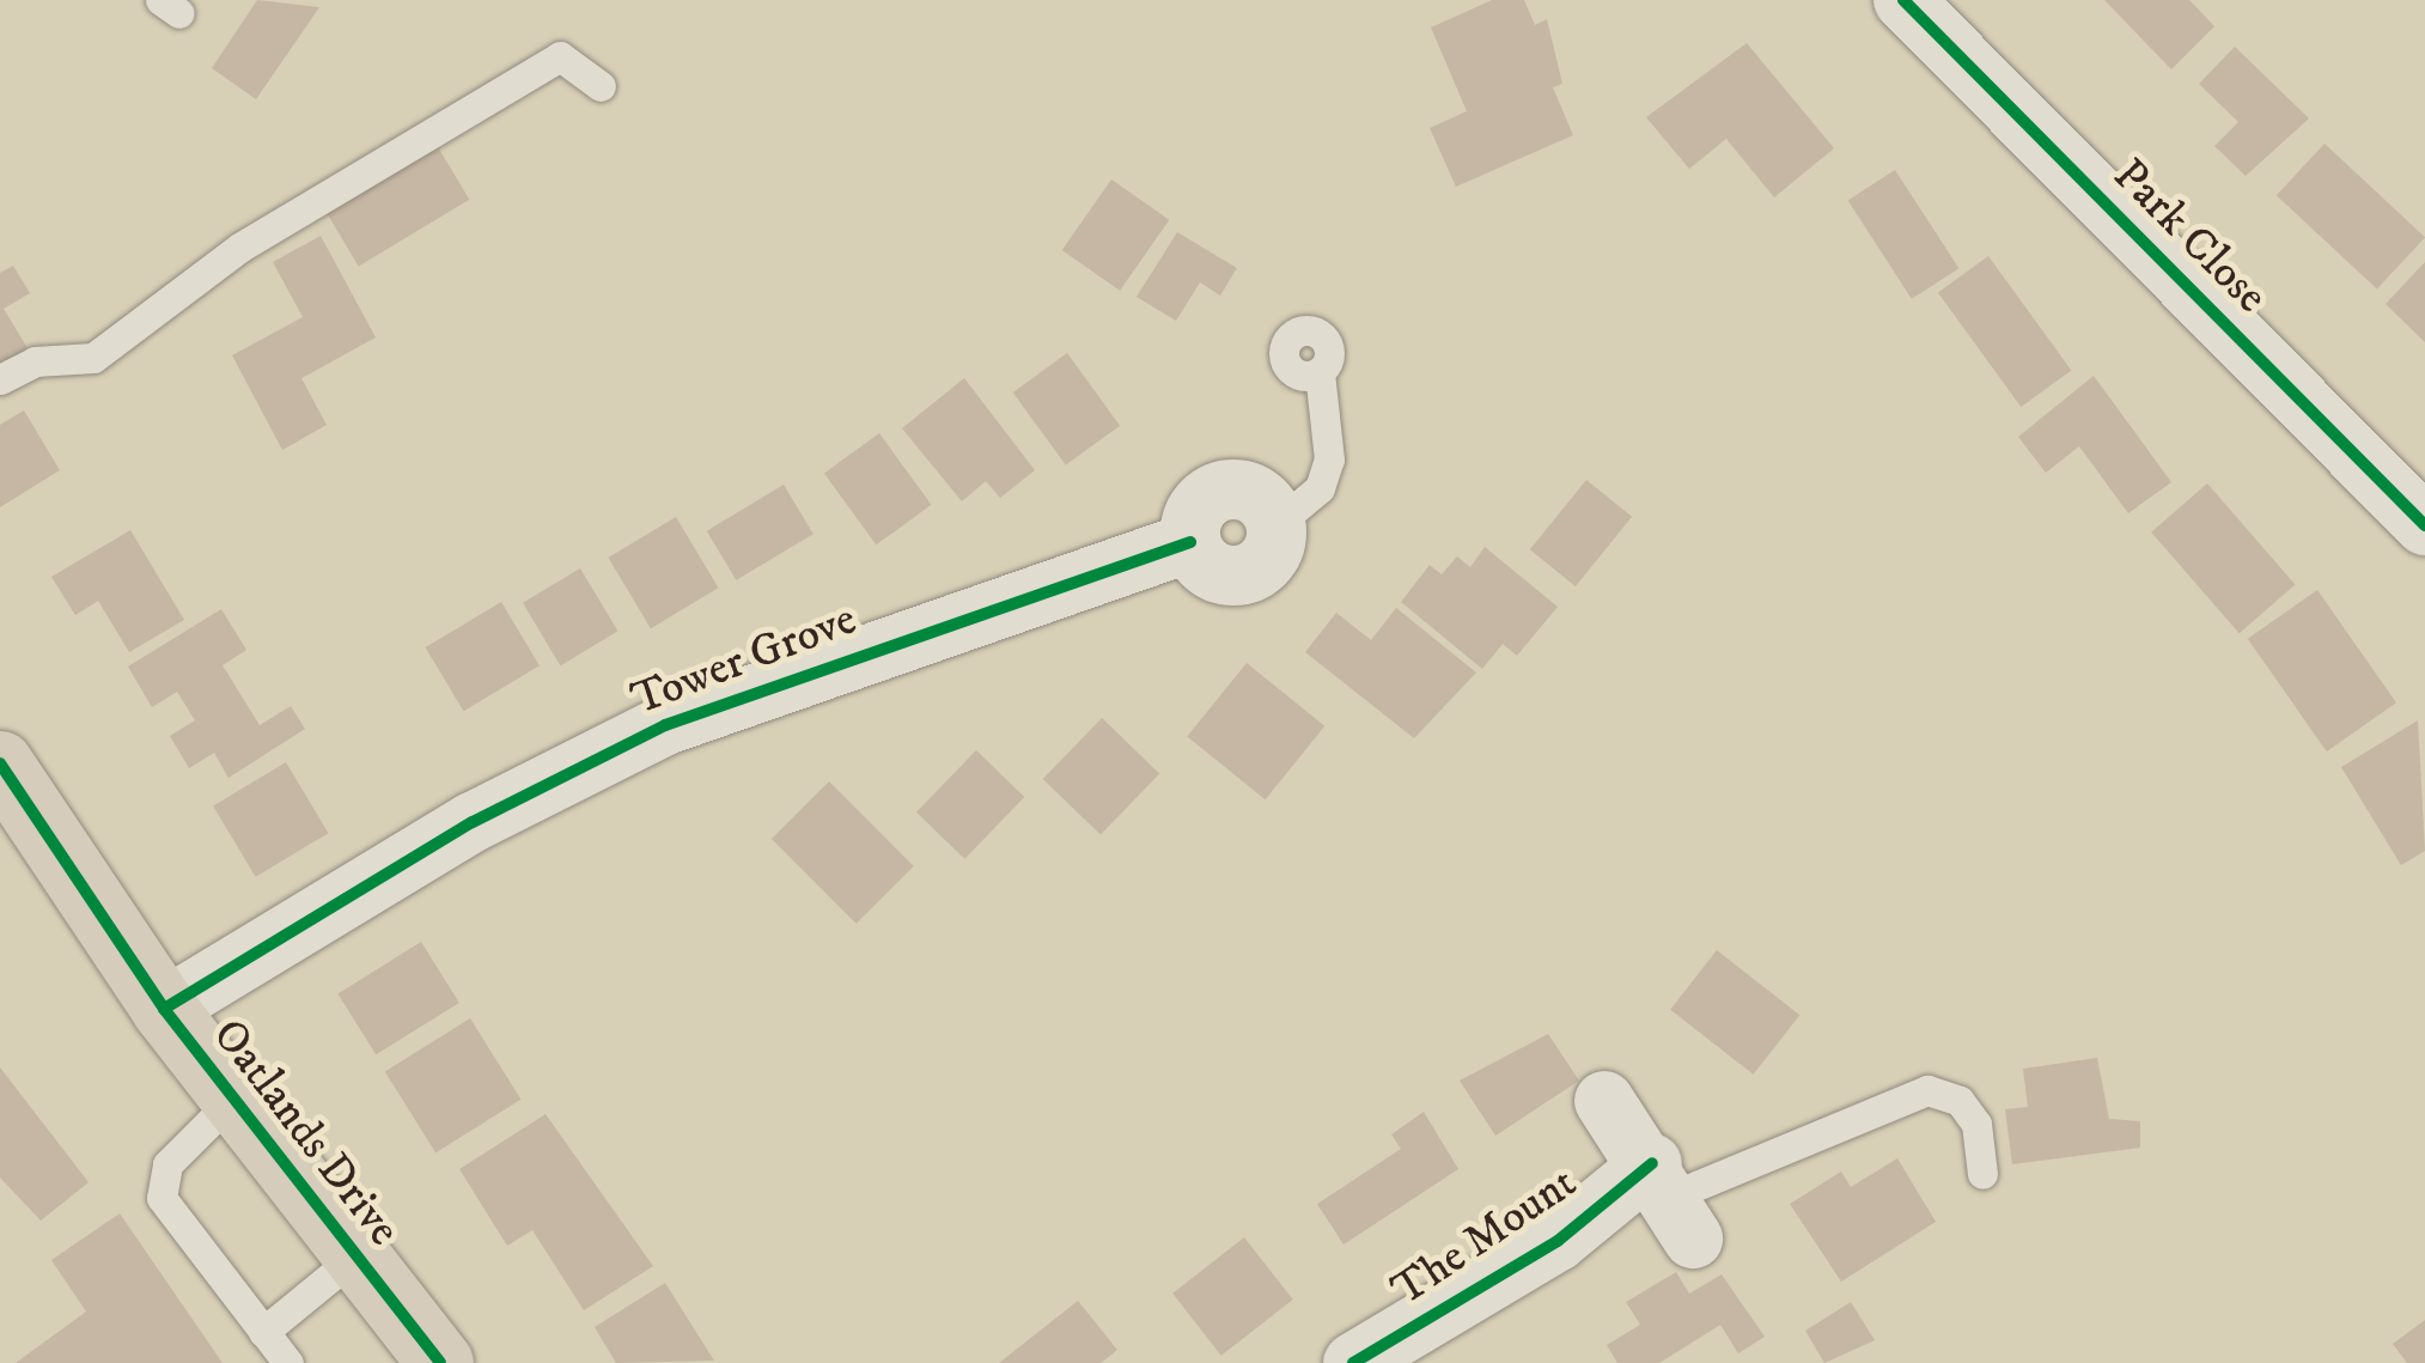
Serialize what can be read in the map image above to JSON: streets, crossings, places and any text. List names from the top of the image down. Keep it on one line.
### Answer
{"streets":{"main road":["Oatlands Drive"],"street":["Park Close","Tower Grove","The Mount"]},"crossings":[["Tower Grove","Oatlands Drive"]]}
